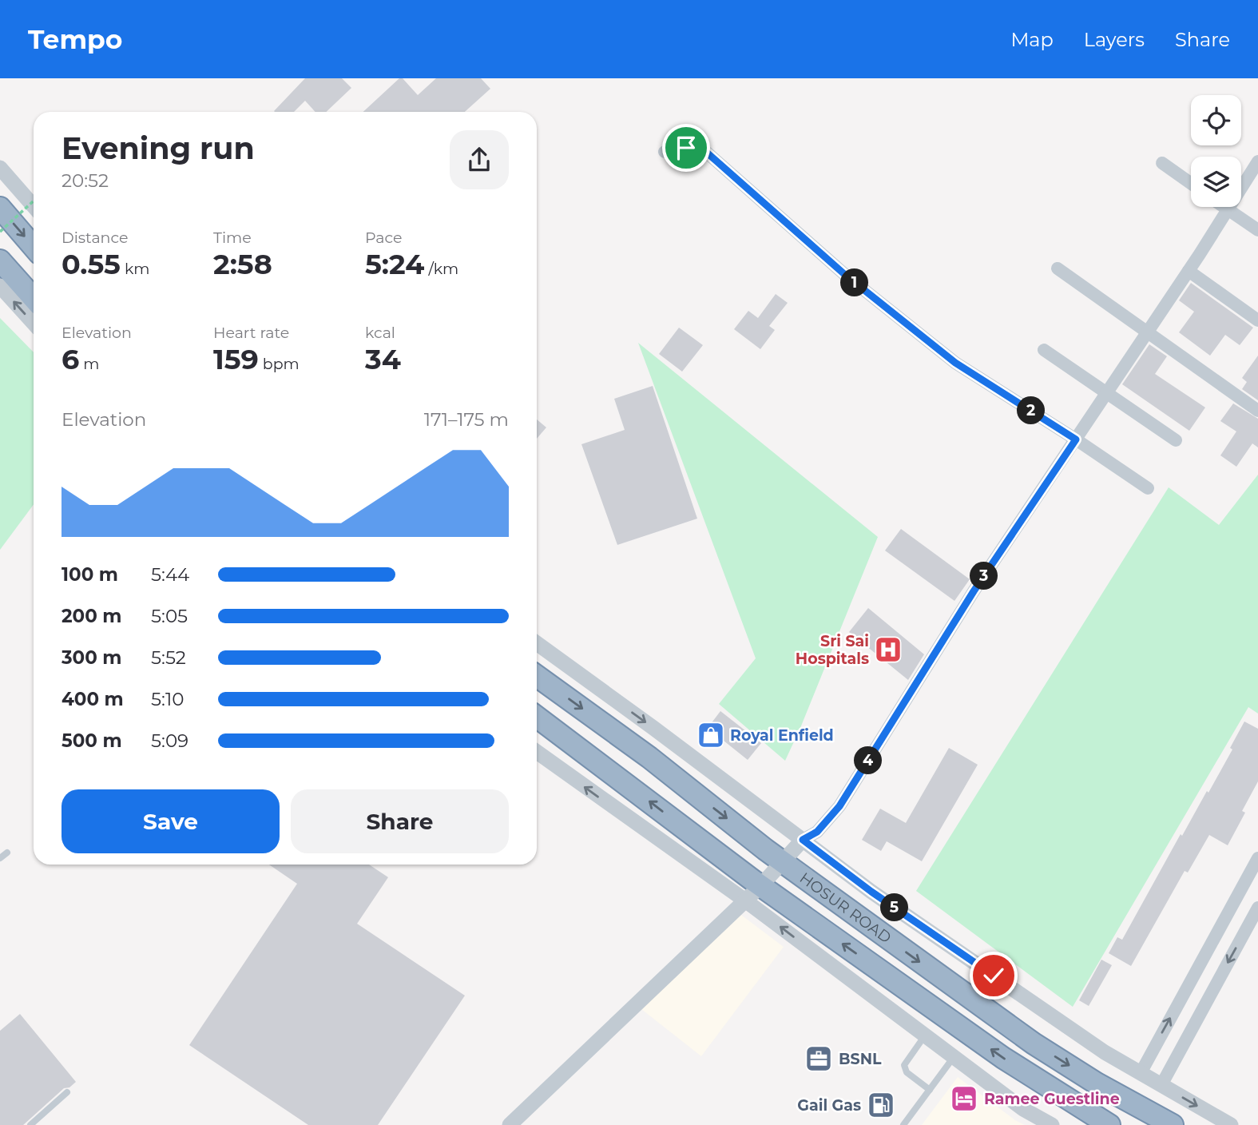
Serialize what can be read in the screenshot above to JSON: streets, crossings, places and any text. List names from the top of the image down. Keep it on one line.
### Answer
{"streets":{"highway":["HOSUR ROAD"]},"places":{"hospital":["Sri Sai Hospitals"],"shop":["Royal Enfield"],"office":["BSNL"],"hotel":["Ramee Guestline"],"fuel station":["Gail Gas"]},"page":{"header":"Tempo","nav":["Map","Layers","Share"],"heading":["Evening run","20:52"],"stats":[["Distance","0.55 km"],["Time","2:58"],["Pace","5:24 /km"],["Elevation","6 m"],["Heart rate","159 bpm"],["kcal","34"]],"pins":["1","2","3","4","5"],"chart":["Elevation","171–175 m"],"list":[{"name":"100 m","note":"5:44"},{"name":"200 m","note":"5:05"},{"name":"300 m","note":"5:52"},{"name":"400 m","note":"5:10"},{"name":"500 m","note":"5:09"}],"buttons":["Save","Share"]}}
